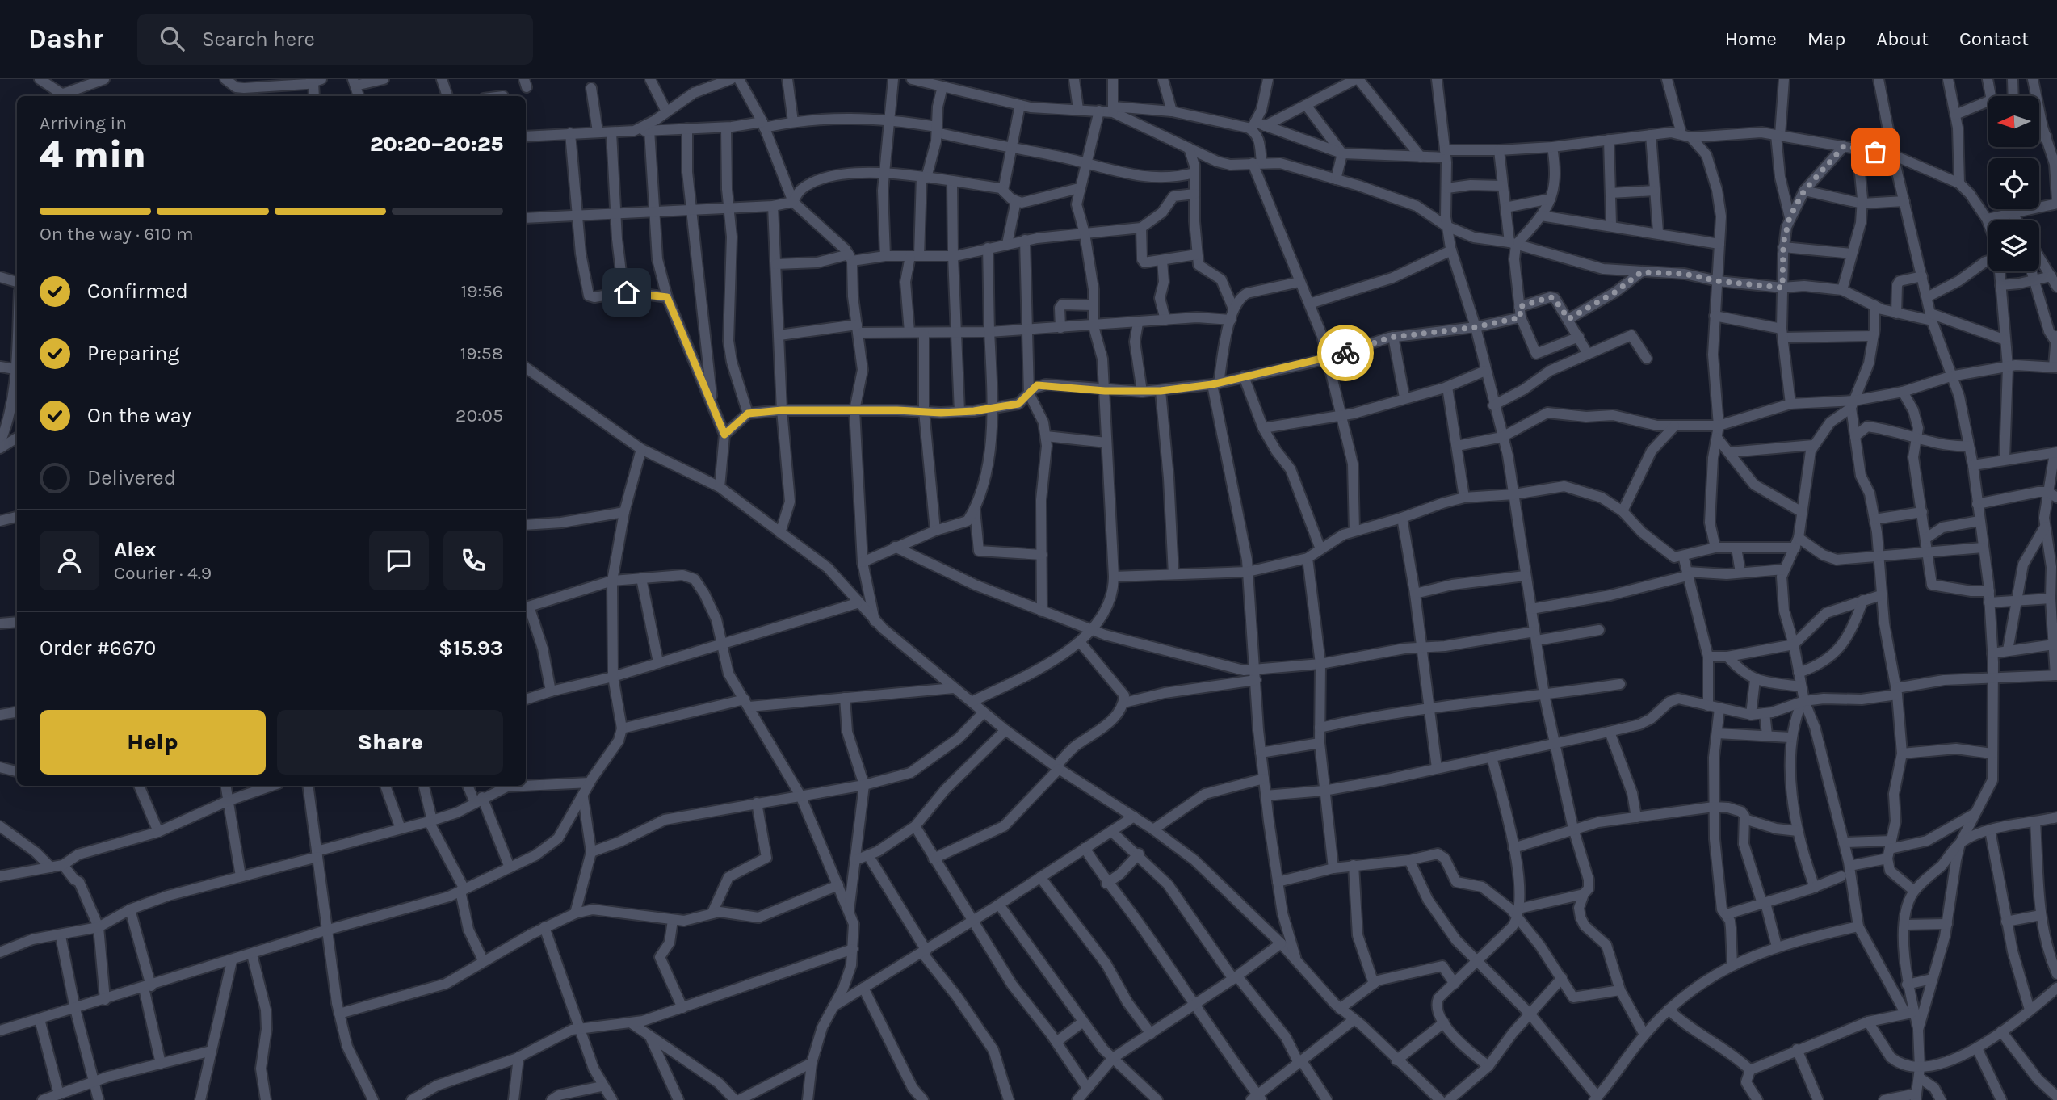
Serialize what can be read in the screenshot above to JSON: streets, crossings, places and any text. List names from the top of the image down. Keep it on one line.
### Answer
{"north":"left","page":{"header":"Dashr","search":"Search here","nav":["Home","Map","About","Contact"],"heading":["4 min","Arriving in","20:20–20:25"],"panel":["Alex","Courier · 4.9","Order #6670","$15.93"],"bar":"On the way · 610 m","list":[["Confirmed","19:56"],["Preparing","19:58"],["On the way","20:05"],"Delivered"],"buttons":["Help","Share"]}}
